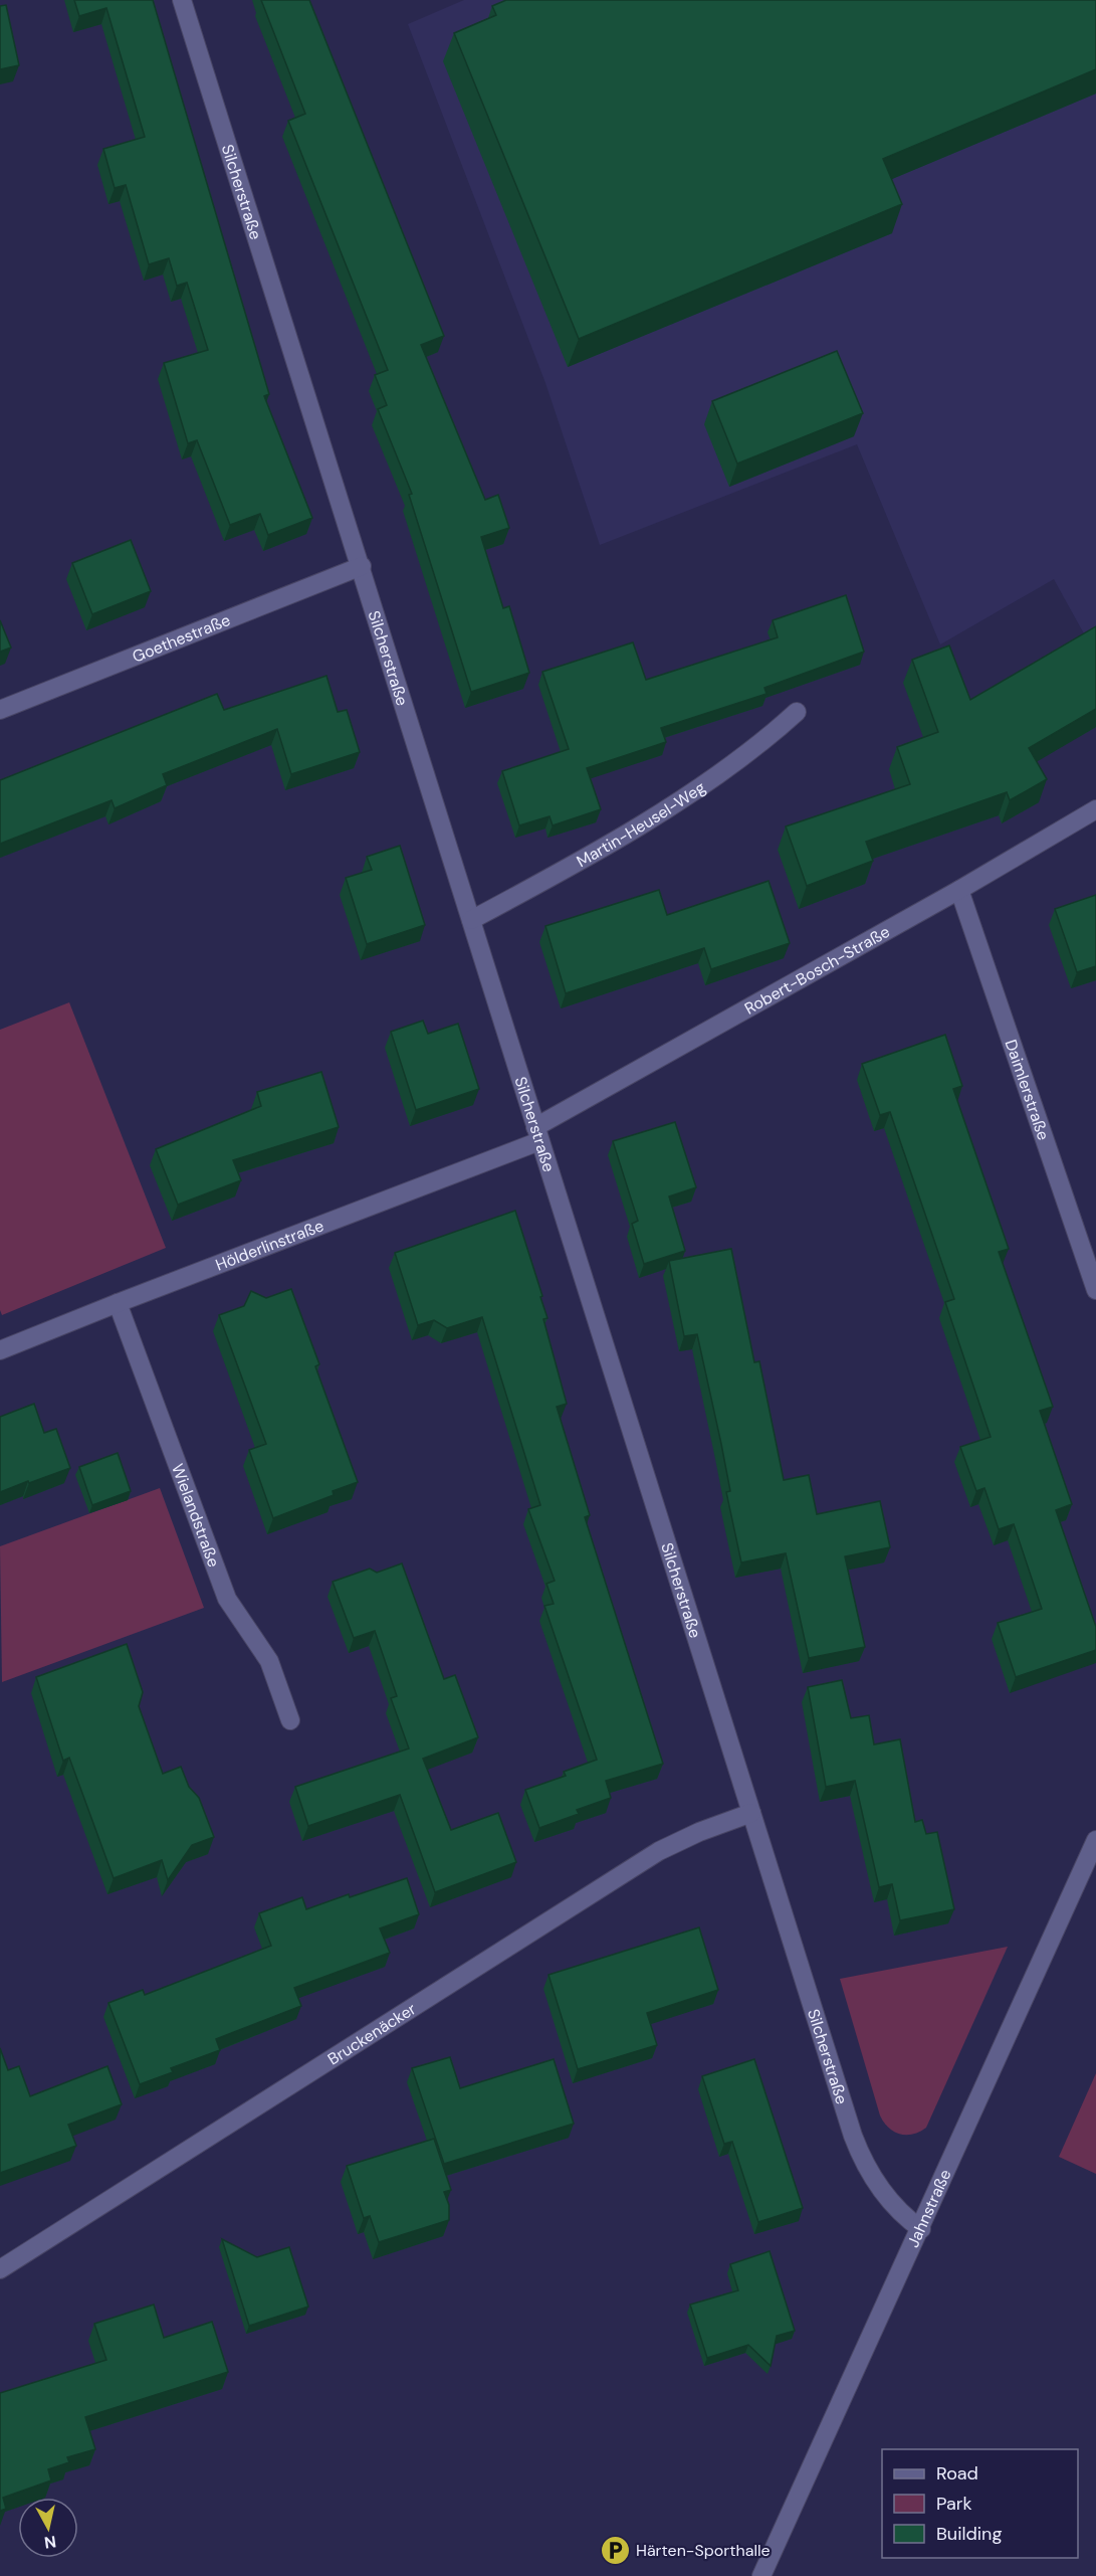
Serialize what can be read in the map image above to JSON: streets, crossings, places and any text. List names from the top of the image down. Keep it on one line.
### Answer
{"streets":{"street":["Silcherstraße","Goethestraße","Martin-Heusel-Weg","Robert-Bosch-Straße","Daimlerstraße","Hölderlinstraße","Wielandstraße","Bruckenäcker","Jahnstraße"]},"crossings":[["Silcherstraße","Goethestraße"],["Silcherstraße","Martin-Heusel-Weg"],["Silcherstraße","Robert-Bosch-Straße"],["Silcherstraße","Hölderlinstraße"],["Silcherstraße","Bruckenäcker"],["Silcherstraße","Jahnstraße"],["Robert-Bosch-Straße","Daimlerstraße"],["Robert-Bosch-Straße","Hölderlinstraße"],["Hölderlinstraße","Wielandstraße"]],"places":{"parking":["Härten-Sporthalle"]},"legend":["Road","Park","Building"],"north":"bottom"}
